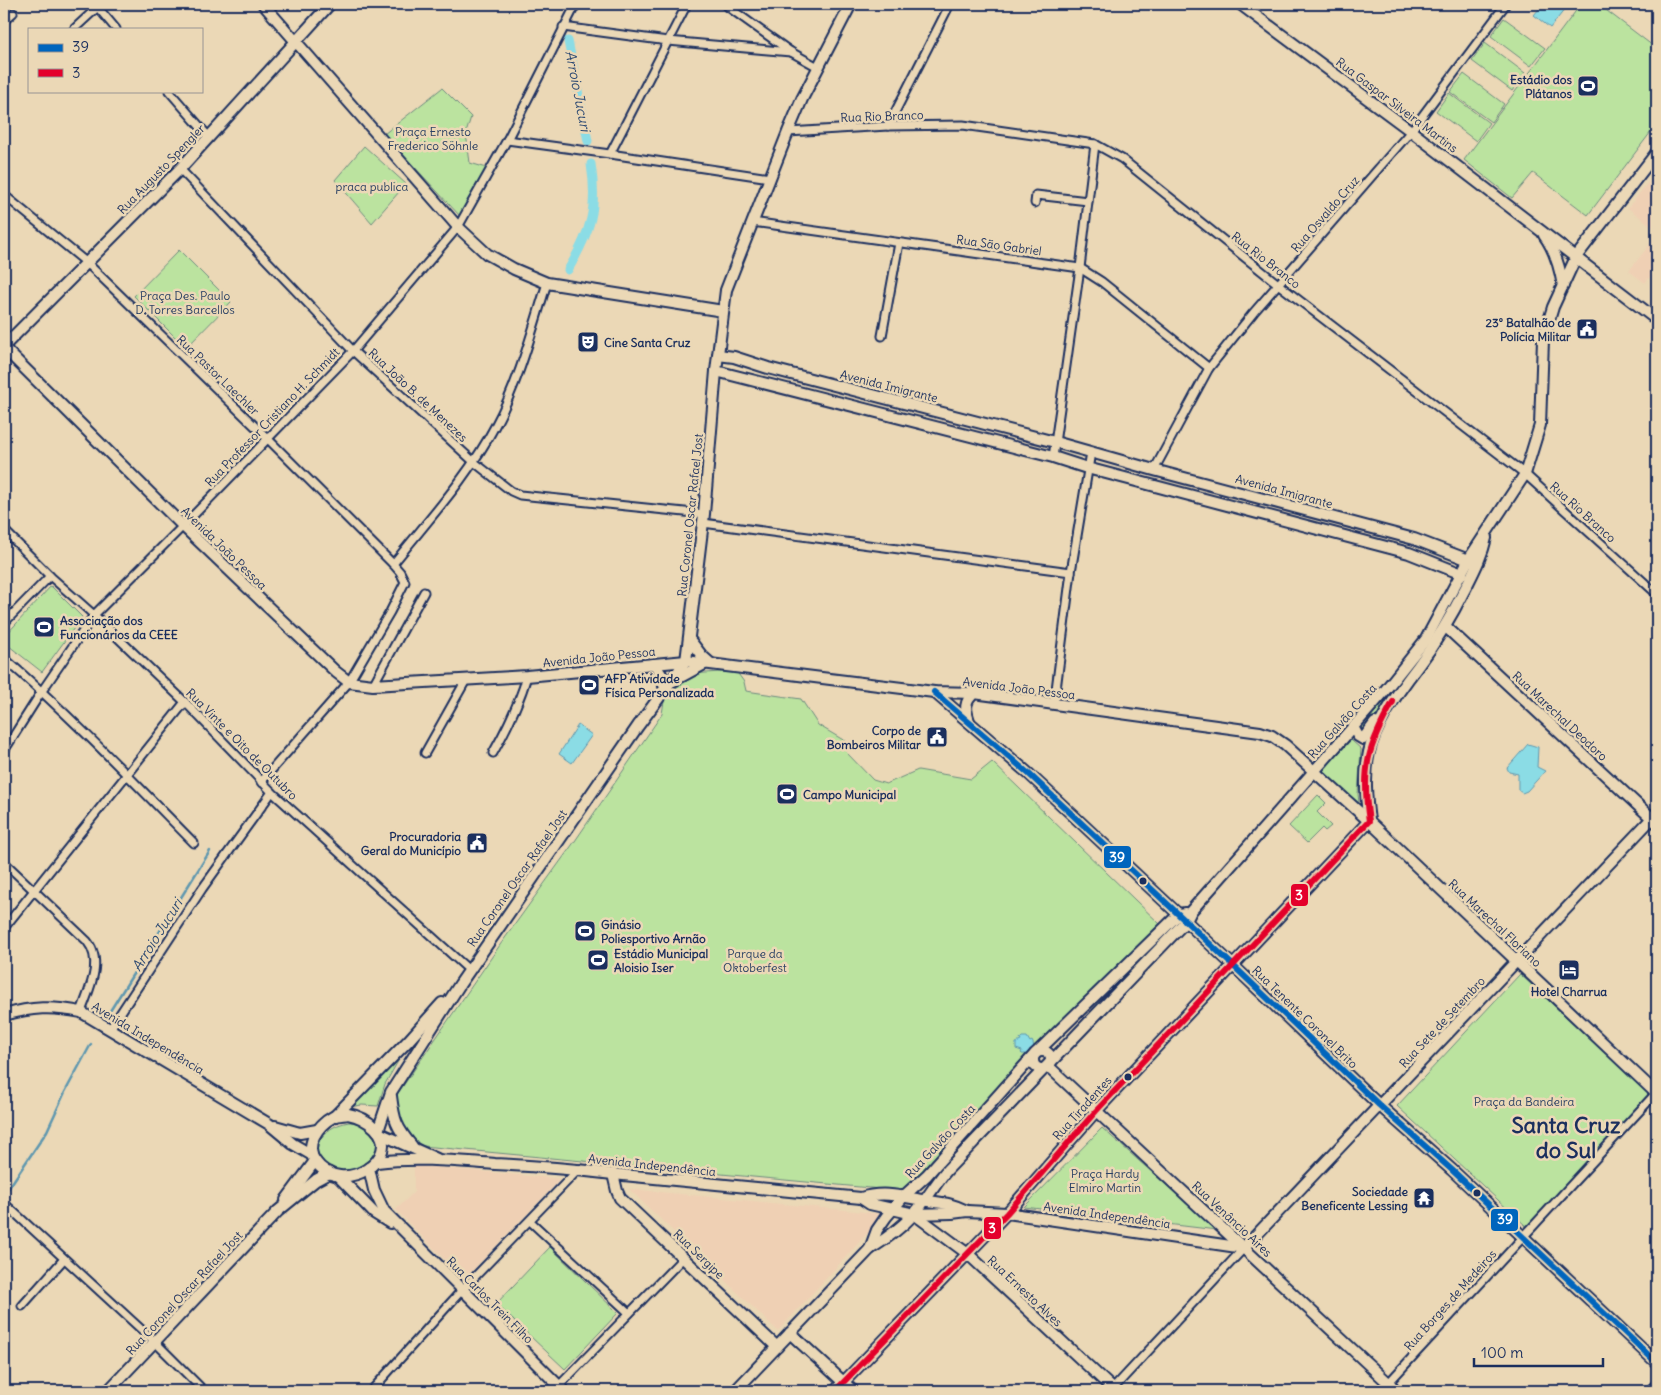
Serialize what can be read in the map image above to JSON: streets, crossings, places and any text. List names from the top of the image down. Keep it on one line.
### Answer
{"streets":{"street":["Rua Gaspar Silveira Martins","Rua Rio Branco","Rua Augusto Spengler","Rua Osvaldo Cruz","Rua São Gabriel","Rua Pastor Laechler","Avenida Imigrante","Rua João B. de Menezes","Rua Professor Cristiano H. Schmidt","Rua Coronel Oscar Rafael Jost","Avenida João Pessoa","Rua Marechal Deodoro","Rua Galvão Costa","Rua Vinte e Oito de Outubro","Rua Marechal Floriano","Rua Tenente Coronel Brito","Rua Sete de Setembro","Avenida Independência","Rua Tiradentes","Rua Venâncio Aires","Rua Sergipe","Rua Ernesto Alves","Rua Carlos Trein Filho","Rua Borges de Medeiros"]},"crossings":[["Rua Gaspar Silveira Martins","Rua Osvaldo Cruz"],["Rua Gaspar Silveira Martins","Rua Galvão Costa"],["Rua Rio Branco","Rua Osvaldo Cruz"],["Rua Rio Branco","Rua Coronel Oscar Rafael Jost"],["Rua Rio Branco","Rua Galvão Costa"],["Rua Augusto Spengler","Rua Pastor Laechler"],["Rua Augusto Spengler","Rua João B. de Menezes"],["Rua Augusto Spengler","Avenida João Pessoa"],["Rua Osvaldo Cruz","Rua São Gabriel"],["Rua Osvaldo Cruz","Avenida Imigrante"],["Rua São Gabriel","Rua Coronel Oscar Rafael Jost"],["Rua Pastor Laechler","Rua Professor Cristiano H. Schmidt"],["Rua Pastor Laechler","Avenida João Pessoa"],["Avenida Imigrante","Rua Coronel Oscar Rafael Jost"],["Avenida Imigrante","Rua Galvão Costa"],["Rua João B. de Menezes","Rua Professor Cristiano H. Schmidt"],["Rua João B. de Menezes","Rua Coronel Oscar Rafael Jost"],["Rua Professor Cristiano H. Schmidt","Avenida João Pessoa"],["Rua Professor Cristiano H. Schmidt","Rua Vinte e Oito de Outubro"],["Rua Coronel Oscar Rafael Jost","Avenida João Pessoa"],["Rua Coronel Oscar Rafael Jost","Rua Vinte e Oito de Outubro"],["Rua Coronel Oscar Rafael Jost","Avenida Independência"],["Rua Coronel Oscar Rafael Jost","Rua Carlos Trein Filho"],["Avenida João Pessoa","Rua Galvão Costa"],["Avenida João Pessoa","Rua Marechal Floriano"],["Avenida João Pessoa","Rua Tenente Coronel Brito"],["Rua Marechal Deodoro","Rua Galvão Costa"],["Rua Marechal Deodoro","Rua Sete de Setembro"],["Rua Galvão Costa","Rua Marechal Floriano"],["Rua Galvão Costa","Rua Tenente Coronel Brito"],["Rua Galvão Costa","Avenida Independência"],["Rua Galvão Costa","Rua Tiradentes"],["Rua Galvão Costa","Rua Venâncio Aires"],["Rua Galvão Costa","Rua Sergipe"],["Rua Galvão Costa","Rua Ernesto Alves"],["Rua Marechal Floriano","Rua Sete de Setembro"],["Rua Marechal Floriano","Rua Tiradentes"],["Rua Marechal Floriano","Rua Borges de Medeiros"],["Rua Tenente Coronel Brito","Rua Sete de Setembro"],["Rua Tenente Coronel Brito","Rua Tiradentes"],["Rua Tenente Coronel Brito","Rua Borges de Medeiros"],["Rua Sete de Setembro","Avenida Independência"],["Rua Sete de Setembro","Rua Venâncio Aires"],["Avenida Independência","Rua Tiradentes"],["Avenida Independência","Rua Venâncio Aires"],["Avenida Independência","Rua Sergipe"],["Avenida Independência","Rua Ernesto Alves"],["Avenida Independência","Rua Carlos Trein Filho"],["Rua Tiradentes","Rua Venâncio Aires"],["Rua Tiradentes","Rua Ernesto Alves"],["Rua Venâncio Aires","Rua Borges de Medeiros"]],"districts":["Santa Cruz do Sul"],"water":["Arroio Jucuri"],"parks":["Praça Ernesto Frederico Söhnle","praca publica","Praça Des. Paulo D. Torres Barcellos","Parque da Oktoberfest","Praça da Bandeira","Praça Hardy Elmiro Martin"],"places":{"sports":["Estádio dos Plátanos","Associação dos Funcionários da CEEE","AFP Atividade Física Personalizada","Campo Municipal","Ginásio Poliesportivo Arnão","Estádio Municipal Aloisio Iser"],"public building":["23º Batalhão de Polícia Militar","Corpo de Bombeiros Militar","Procuradoria Geral do Município"],"theatre":["Cine Santa Cruz"],"hotel":["Hotel Charrua"],"temple":["Sociedade Beneficente Lessing"]},"lines":["transit line 39","transit line 3"],"legend":["39","3"],"scale_bar":"100 m"}
